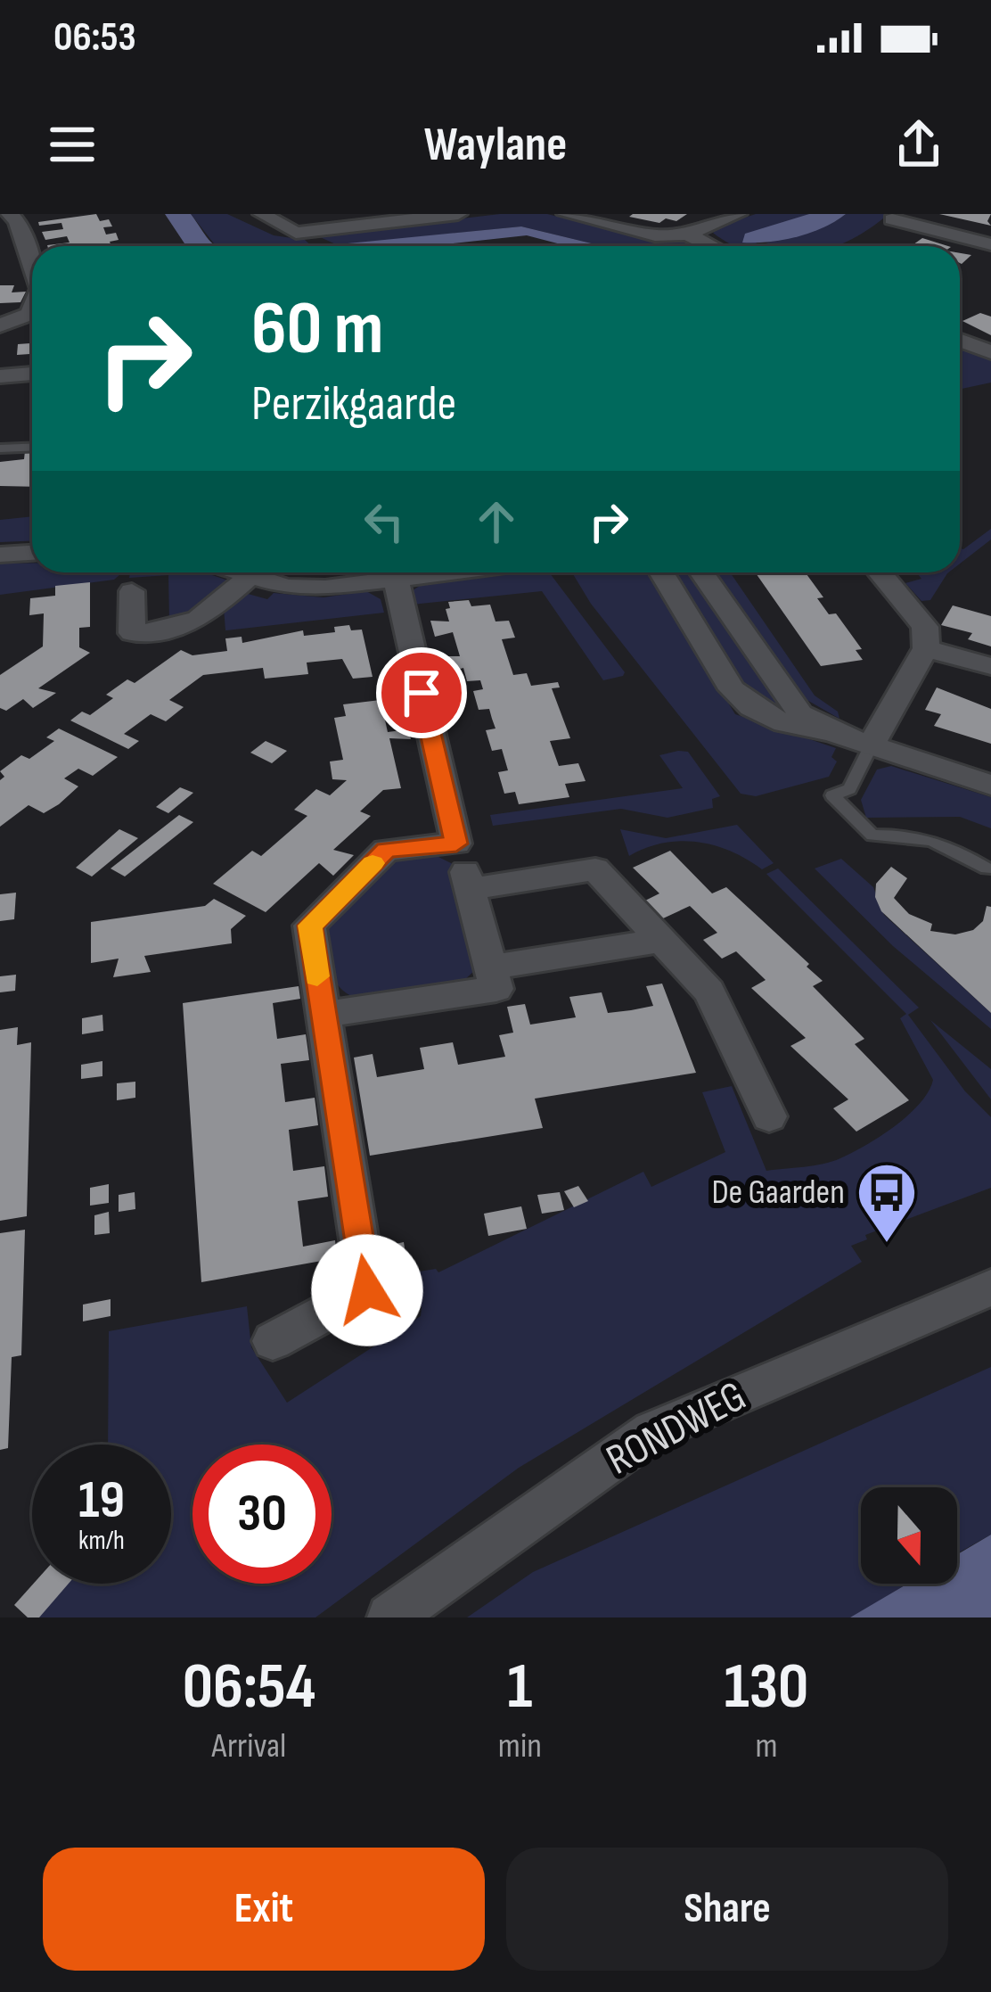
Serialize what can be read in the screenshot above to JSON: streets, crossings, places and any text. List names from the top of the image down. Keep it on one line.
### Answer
{"streets":{"street":["RONDWEG"]},"places":{"bus stop":["De Gaarden"]},"north":"bottom","page":{"status":"06:53","header":"Waylane","turn":["60 m","Perzikgaarde"],"speed":"19 km/h","limit":"30","eta":["06:54","Arrival","1","min","130","m"],"buttons":["Exit","Share"]}}
